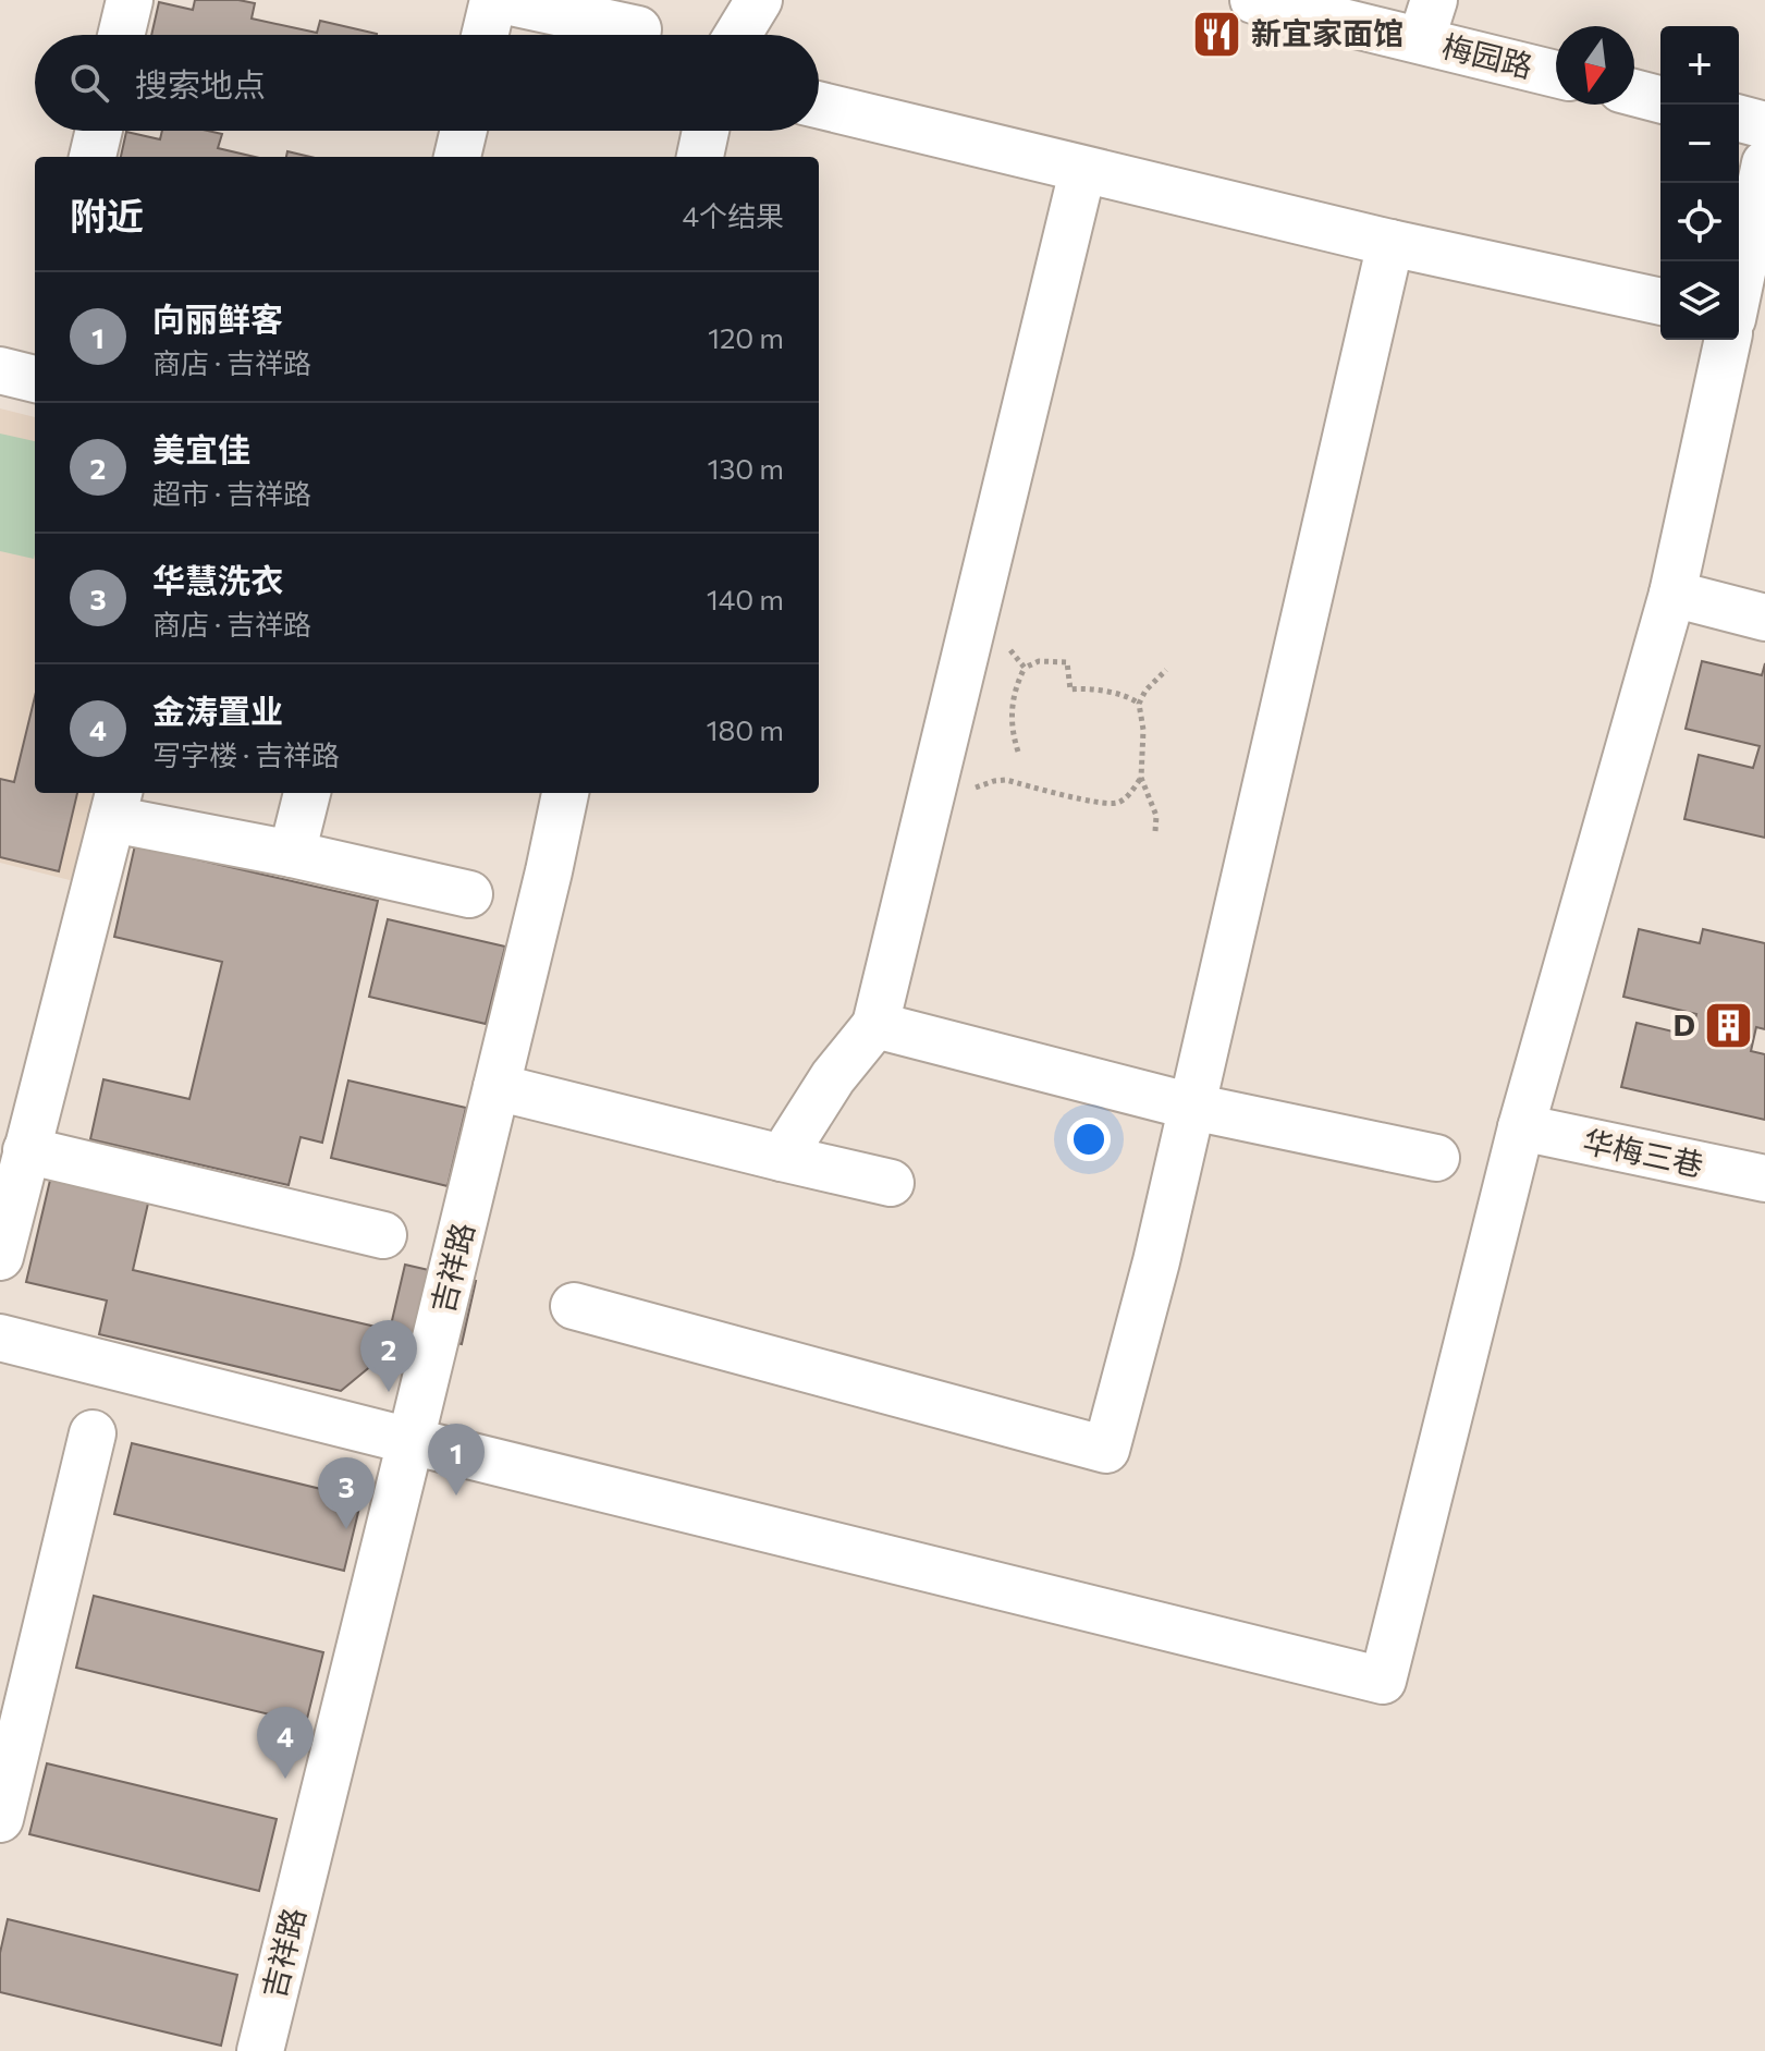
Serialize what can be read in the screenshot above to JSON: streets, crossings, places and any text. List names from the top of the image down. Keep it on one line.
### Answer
{"streets":{"street":["梅园路","华梅三巷","吉祥路"]},"places":{"restaurant":["新宜家面馆"],"building":["D"]},"north":"bottom","page":{"map_buttons":["+","−"],"search":"搜索地点","heading":["附近","4个结果"],"list":[{"mark":"1","name":"向丽鲜客","note":"商店 · 吉祥路","value":"120 m"},{"mark":"2","name":"美宜佳","note":"超市 · 吉祥路","value":"130 m"},{"mark":"3","name":"华慧洗衣","note":"商店 · 吉祥路","value":"140 m"},{"mark":"4","name":"金涛置业","note":"写字楼 · 吉祥路","value":"180 m"}],"pins":["2","1","3","4"]}}
